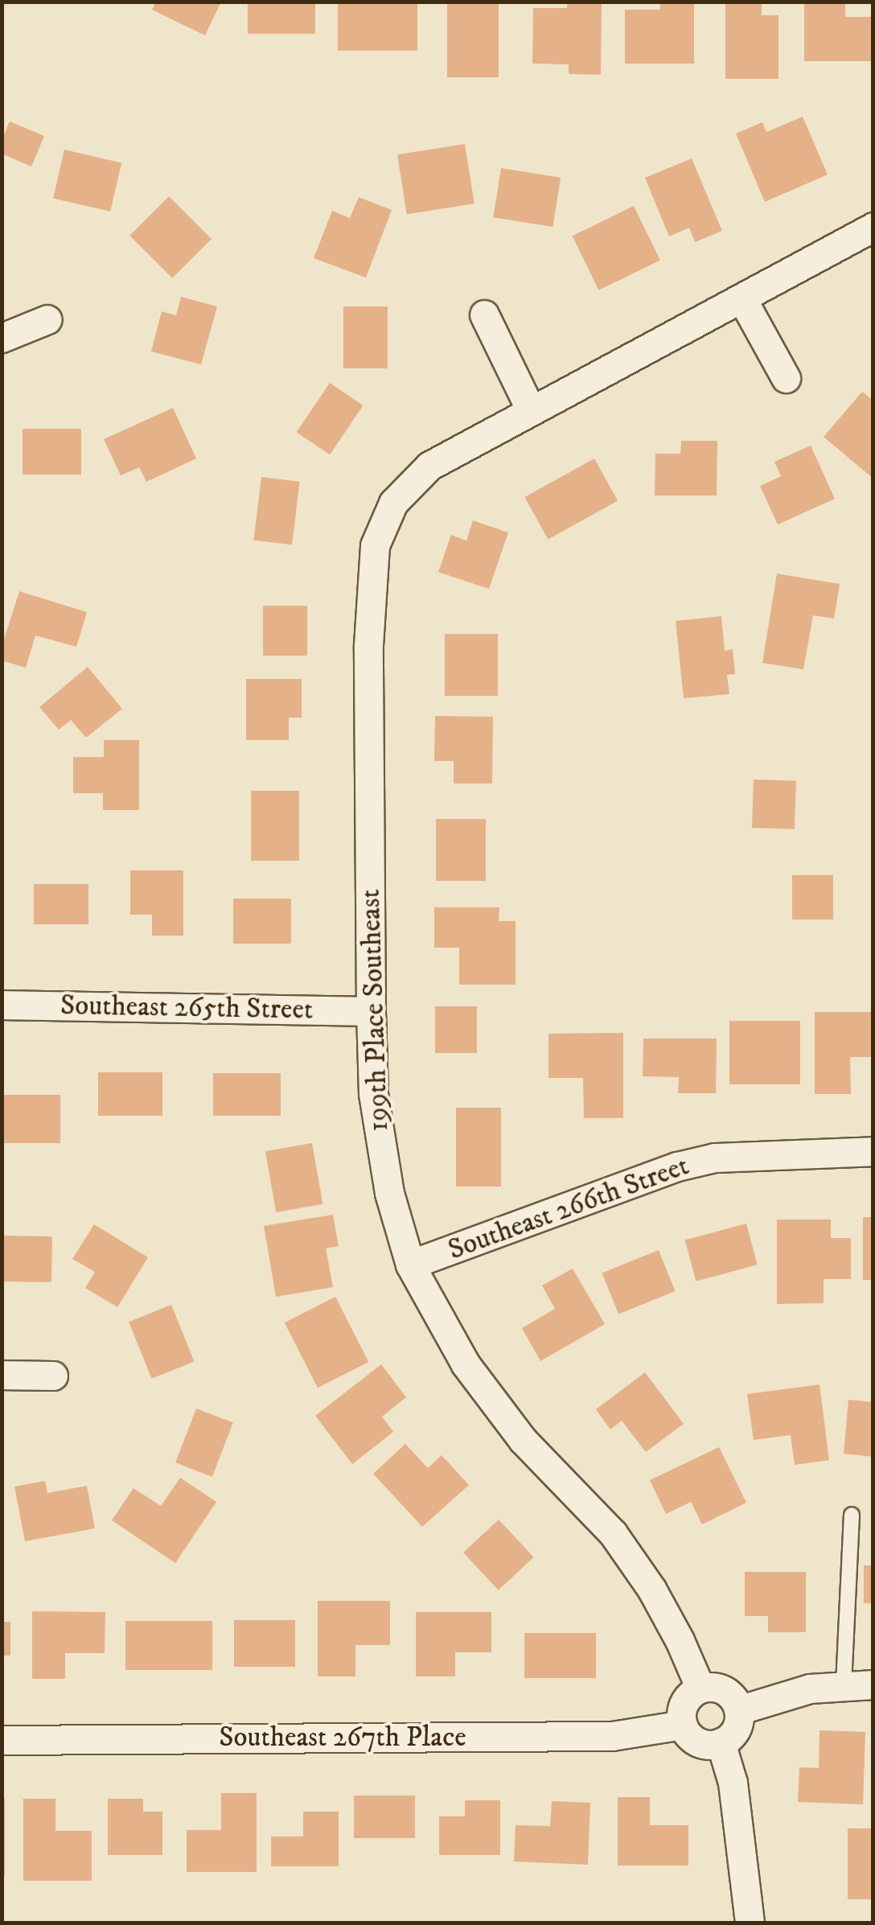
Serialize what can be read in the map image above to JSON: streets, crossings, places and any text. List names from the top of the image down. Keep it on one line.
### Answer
{"streets":{"street":["Southeast 265th Street","199th Place Southeast","Southeast 266th Street","Southeast 267th Place"]},"crossings":[["Southeast 265th Street","199th Place Southeast"],["199th Place Southeast","Southeast 266th Street"],["199th Place Southeast","Southeast 267th Place"]]}
